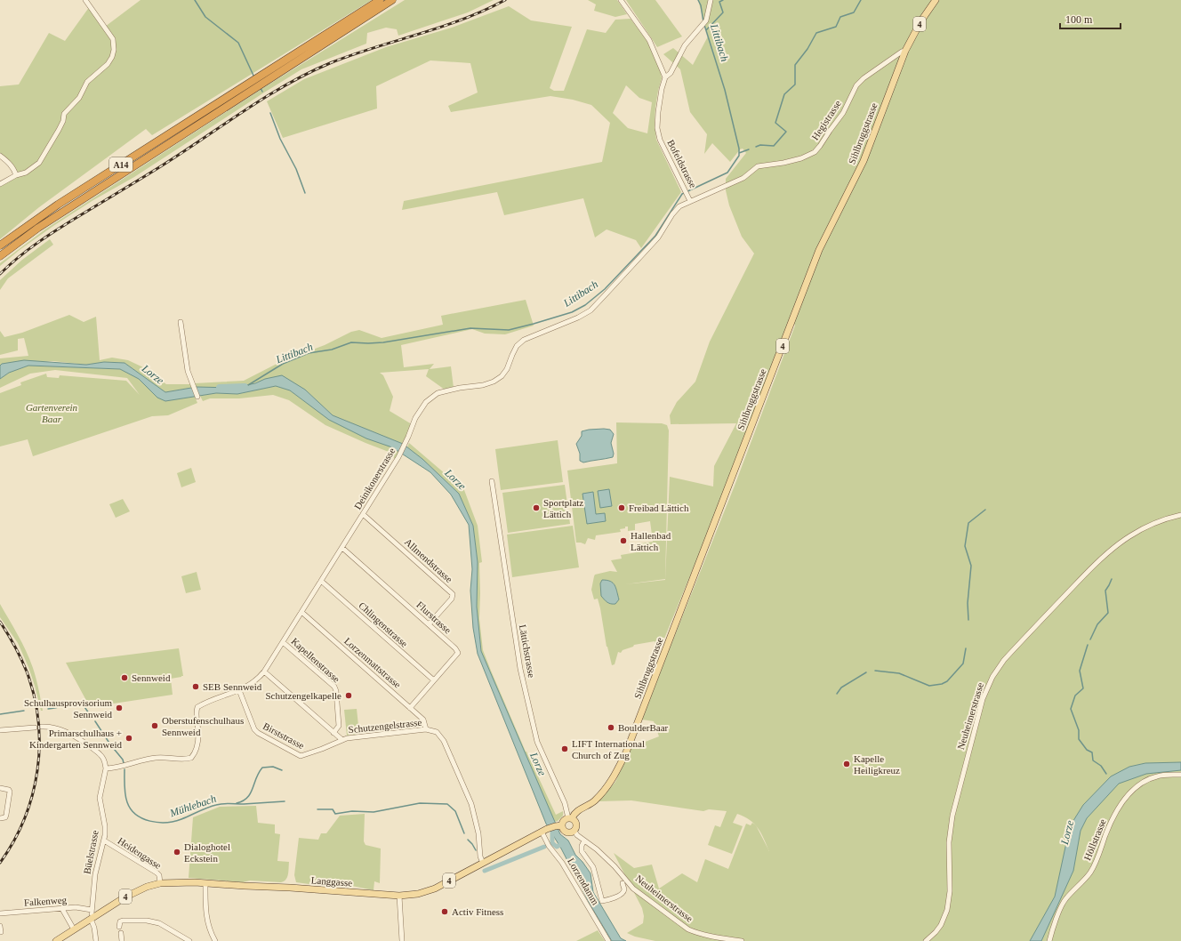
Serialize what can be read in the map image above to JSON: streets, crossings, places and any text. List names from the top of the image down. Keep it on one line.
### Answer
{"streets":{"highway":["A14"],"main road":["4","Sihlbruggstrasse","Langgasse"],"street":["Hegistrasse","Bofeldstrasse","Deinikonerstrasse","Allmendstrasse","Flurstrasse","Chlingenstrasse","Lättichstrasse","Kapellenstrasse","Lorzenmattstrasse","Neuheimerstrasse","Schutzengelstrasse","Birststrasse","Höllstrasse","Büelstrasse","Heidengasse","Lorzendamm","Falkenweg"]},"crossings":[["4","Büelstrasse"],["4","Langgasse"],["Hegistrasse","Sihlbruggstrasse"],["Hegistrasse","Bofeldstrasse"],["Hegistrasse","Deinikonerstrasse"],["Sihlbruggstrasse","Lättichstrasse"],["Sihlbruggstrasse","Neuheimerstrasse"],["Sihlbruggstrasse","Langgasse"],["Bofeldstrasse","Deinikonerstrasse"],["Deinikonerstrasse","Allmendstrasse"],["Deinikonerstrasse","Flurstrasse"],["Deinikonerstrasse","Chlingenstrasse"],["Deinikonerstrasse","Kapellenstrasse"],["Deinikonerstrasse","Lorzenmattstrasse"],["Deinikonerstrasse","Schutzengelstrasse"],["Deinikonerstrasse","Birststrasse"],["Deinikonerstrasse","Büelstrasse"],["Allmendstrasse","Flurstrasse"],["Flurstrasse","Chlingenstrasse"],["Flurstrasse","Lorzenmattstrasse"],["Lättichstrasse","Neuheimerstrasse"],["Lättichstrasse","Langgasse"],["Kapellenstrasse","Schutzengelstrasse"],["Lorzenmattstrasse","Schutzengelstrasse"],["Neuheimerstrasse","Langgasse"],["Schutzengelstrasse","Birststrasse"],["Schutzengelstrasse","Langgasse"],["Büelstrasse","Heidengasse"],["Büelstrasse","Langgasse"],["Büelstrasse","Falkenweg"],["Heidengasse","Langgasse"],["Langgasse","Lorzendamm"]],"water":["Littibach","Lorze","Mühlebach"],"parks":["Gartenverein Baar"],"places":["Sportplatz Lättich","Freibad Lättich","Hallenbad Lättich","Sennweid","SEB Sennweid","Schutzengelkapelle","Schulhausprovisorium Sennweid","Oberstufenschulhaus Sennweid","BoulderBaar","Primarschulhaus + Kindergarten Sennweid","LIFT International Church of Zug","Kapelle Heiligkreuz","Dialoghotel Eckstein","Activ Fitness"],"scale_bar":"100 m"}
